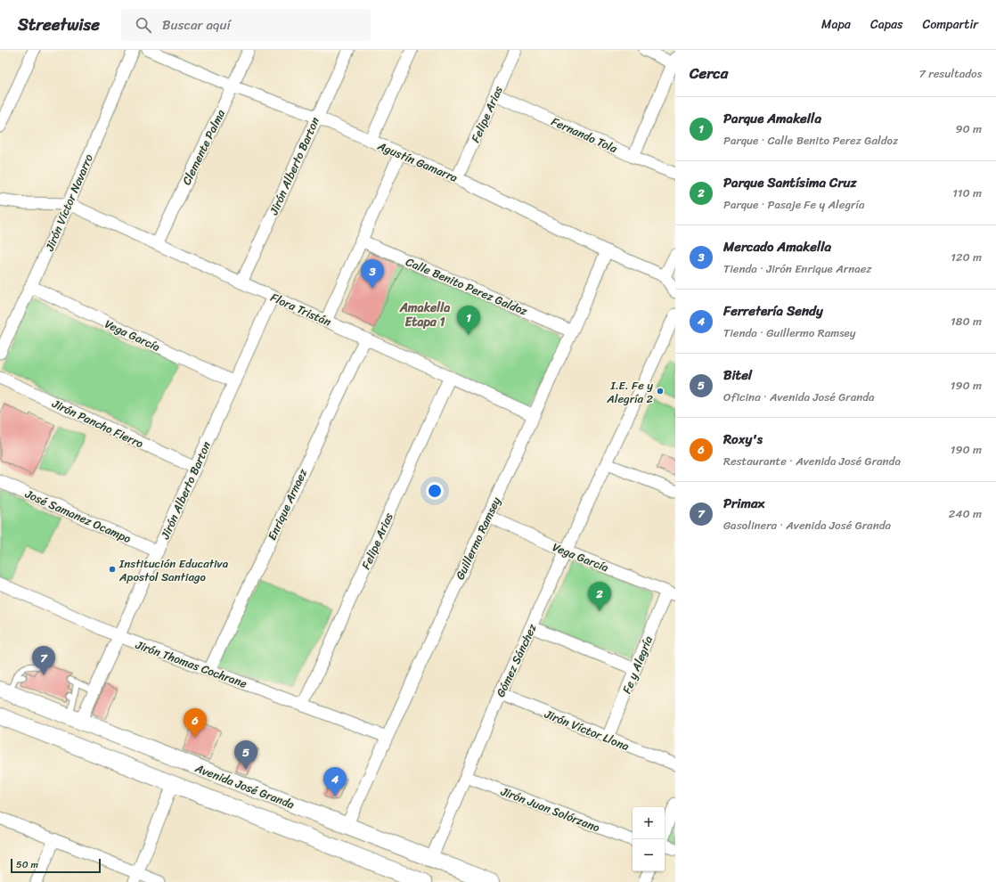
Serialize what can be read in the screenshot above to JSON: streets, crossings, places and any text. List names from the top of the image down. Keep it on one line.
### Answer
{"streets":{"main road":["Avenida José Granda"],"street":["Felipe Arias","Fernando Tola","Clemente Palma","Agustín Gamarra","Jirón Alberto Barton","Jirón Víctor Navarro","Calle Benito Perez Galdoz","Flora Tristán","Vega García","Jirón Pancho Fierro","Enrique Arnaez","José Samanez Ocampo","Guillermo Ramsey","Gómez Sánchez","Jirón Thomas Cochrane","Fe y Alegría","Jirón Víctor Llona","Jirón Juan Solórzano"]},"crossings":[["Felipe Arias","Fernando Tola"],["Felipe Arias","Agustín Gamarra"],["Felipe Arias","Flora Tristán"],["Felipe Arias","Jirón Thomas Cochrane"],["Clemente Palma","Agustín Gamarra"],["Clemente Palma","Flora Tristán"],["Agustín Gamarra","Jirón Alberto Barton"],["Agustín Gamarra","Guillermo Ramsey"],["Jirón Alberto Barton","Flora Tristán"],["Jirón Alberto Barton","Vega García"],["Jirón Alberto Barton","Jirón Pancho Fierro"],["Jirón Alberto Barton","José Samanez Ocampo"],["Jirón Alberto Barton","Jirón Thomas Cochrane"],["Jirón Alberto Barton","Avenida José Granda"],["Jirón Víctor Navarro","Flora Tristán"],["Jirón Víctor Navarro","Vega García"],["Calle Benito Perez Galdoz","Guillermo Ramsey"],["Flora Tristán","Enrique Arnaez"],["Flora Tristán","Guillermo Ramsey"],["Vega García","Guillermo Ramsey"],["Vega García","Gómez Sánchez"],["Vega García","Fe y Alegría"],["Enrique Arnaez","Jirón Thomas Cochrane"],["Guillermo Ramsey","Jirón Thomas Cochrane"],["Guillermo Ramsey","Avenida José Granda"],["Gómez Sánchez","Jirón Víctor Llona"],["Gómez Sánchez","Avenida José Granda"],["Gómez Sánchez","Jirón Juan Solórzano"],["Fe y Alegría","Jirón Víctor Llona"]],"districts":["Amakella Etapa 1"],"places":["I.E. Fe y Alegría 2","Institución Educativa Apostol Santiago"],"scale_bar":"50 m","page":{"header":"Streetwise","search":"Buscar aquí","nav":["Mapa","Capas","Compartir"],"heading":["Cerca","7 resultados"],"list":[{"mark":"1","name":"Parque Amakella","note":"Parque · Calle Benito Perez Galdoz","value":"90 m"},{"mark":"2","name":"Parque Santísima Cruz","note":"Parque · Pasaje Fe y Alegría","value":"110 m"},{"mark":"3","name":"Mercado Amakella","note":"Tienda · Jirón Enrique Arnaez","value":"120 m"},{"mark":"4","name":"Ferretería Sendy","note":"Tienda · Guillermo Ramsey","value":"180 m"},{"mark":"5","name":"Bitel","note":"Oficina · Avenida José Granda","value":"190 m"},{"mark":"6","name":"Roxy's","note":"Restaurante · Avenida José Granda","value":"190 m"},{"mark":"7","name":"Primax","note":"Gasolinera · Avenida José Granda","value":"240 m"}],"pins":["3","1","2","7","6","5","4"],"map_buttons":["+","−"],"scale":"50 m"}}
